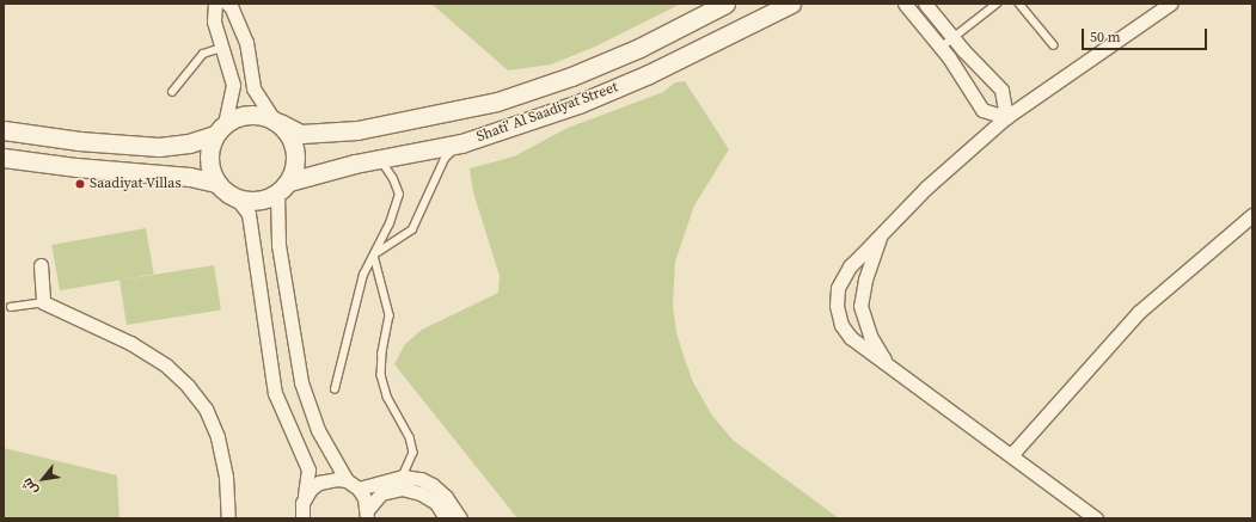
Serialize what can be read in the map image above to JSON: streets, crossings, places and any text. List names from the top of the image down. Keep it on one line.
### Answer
{"streets":{"street":["Shati' Al Saadiyat Street"]},"places":["Saadiyat Villas"],"scale_bar":"50 m","north":"bottom left"}
